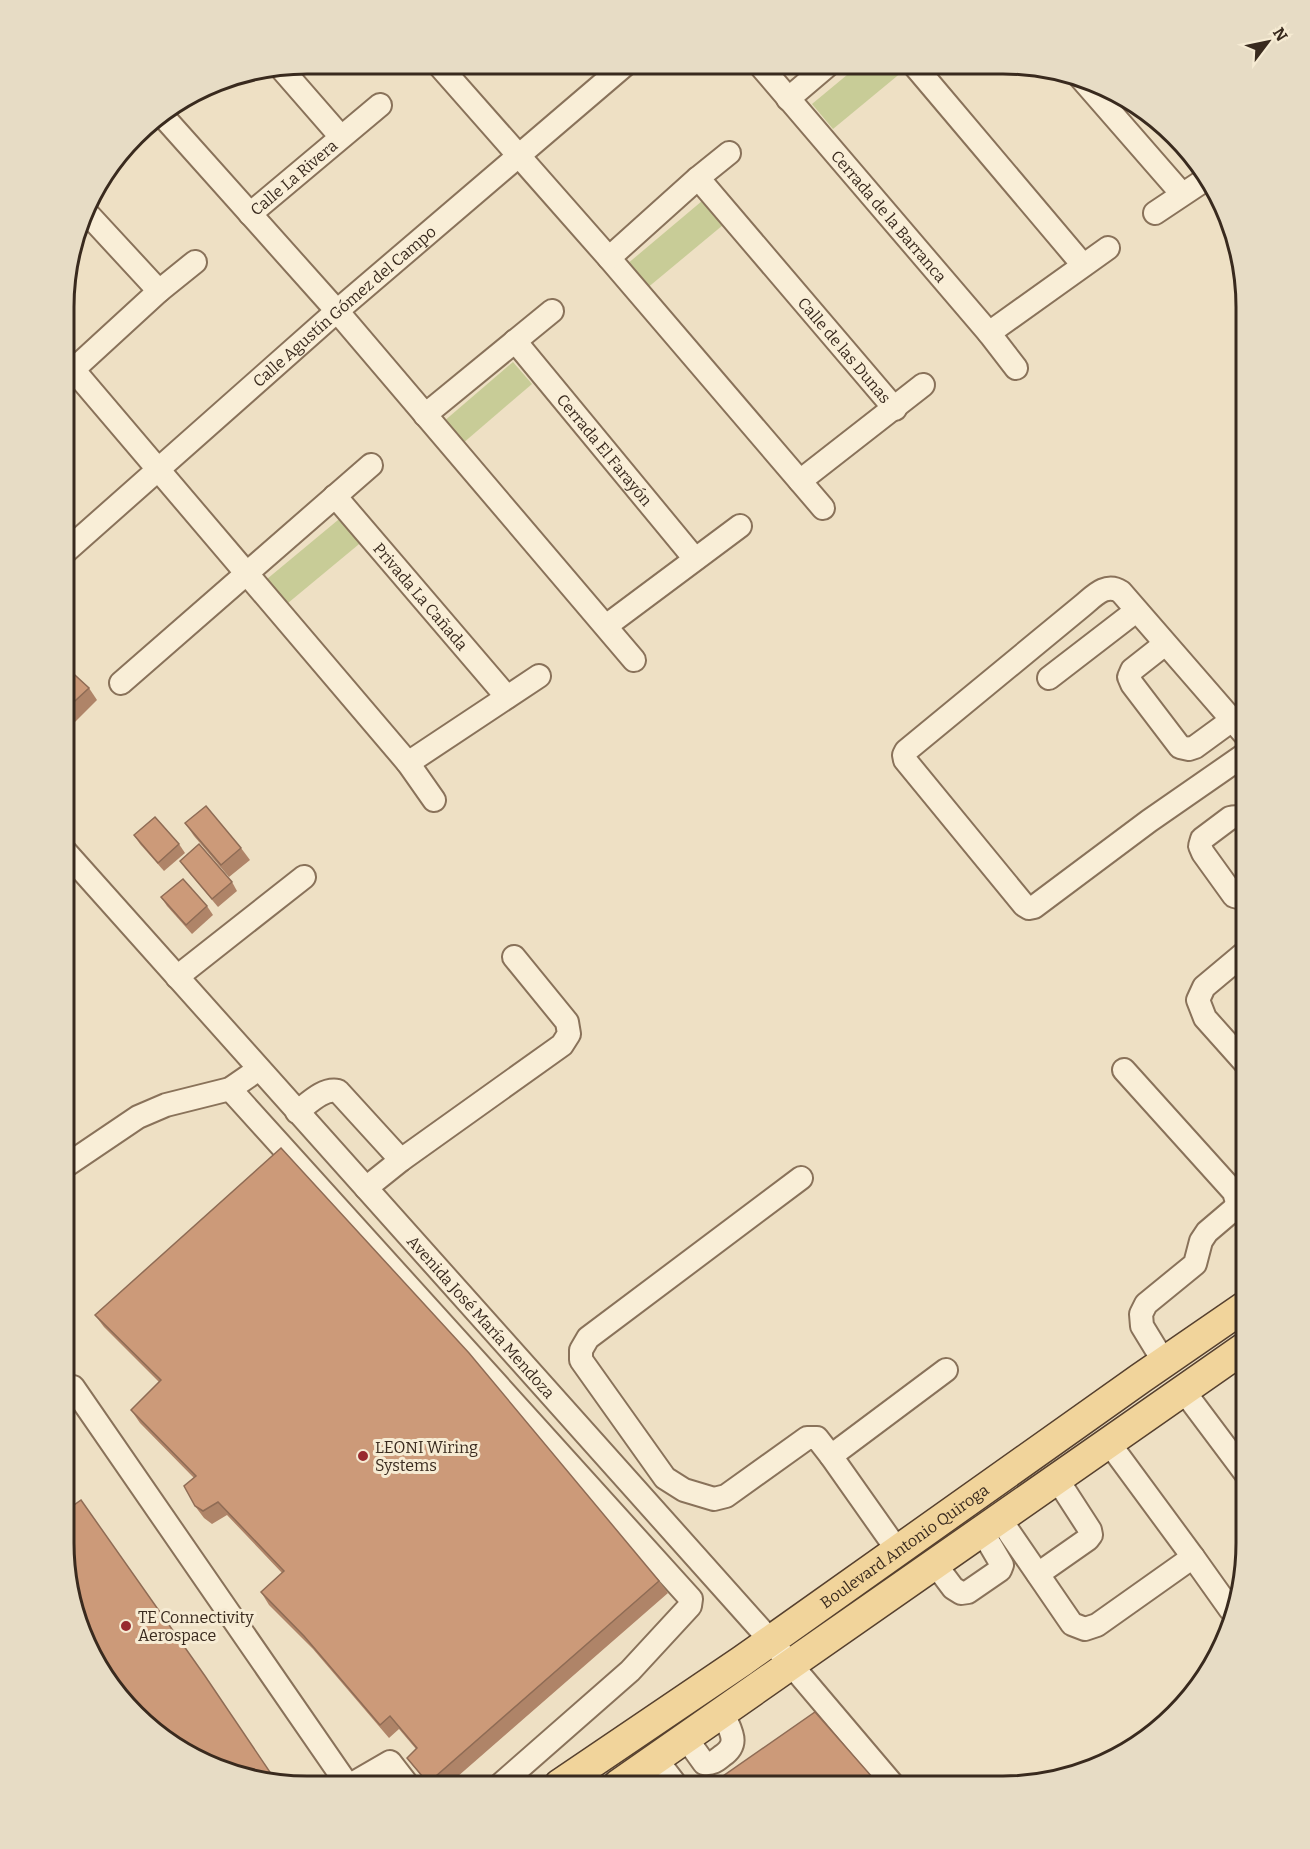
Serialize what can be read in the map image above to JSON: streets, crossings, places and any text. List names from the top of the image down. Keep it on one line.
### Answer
{"streets":{"main road":["Boulevard Antonio Quiroga"],"street":["Calle La Rivera","Cerrada de la Barranca","Calle Agustín Gómez del Campo","Calle de las Dunas","Cerrada El Farayón","Privada La Cañada","Avenida José María Mendoza"]},"crossings":[["Avenida José María Mendoza","Boulevard Antonio Quiroga"]],"places":["LEONI Wiring Systems","TE Connectivity Aerospace"],"north":"top right"}
